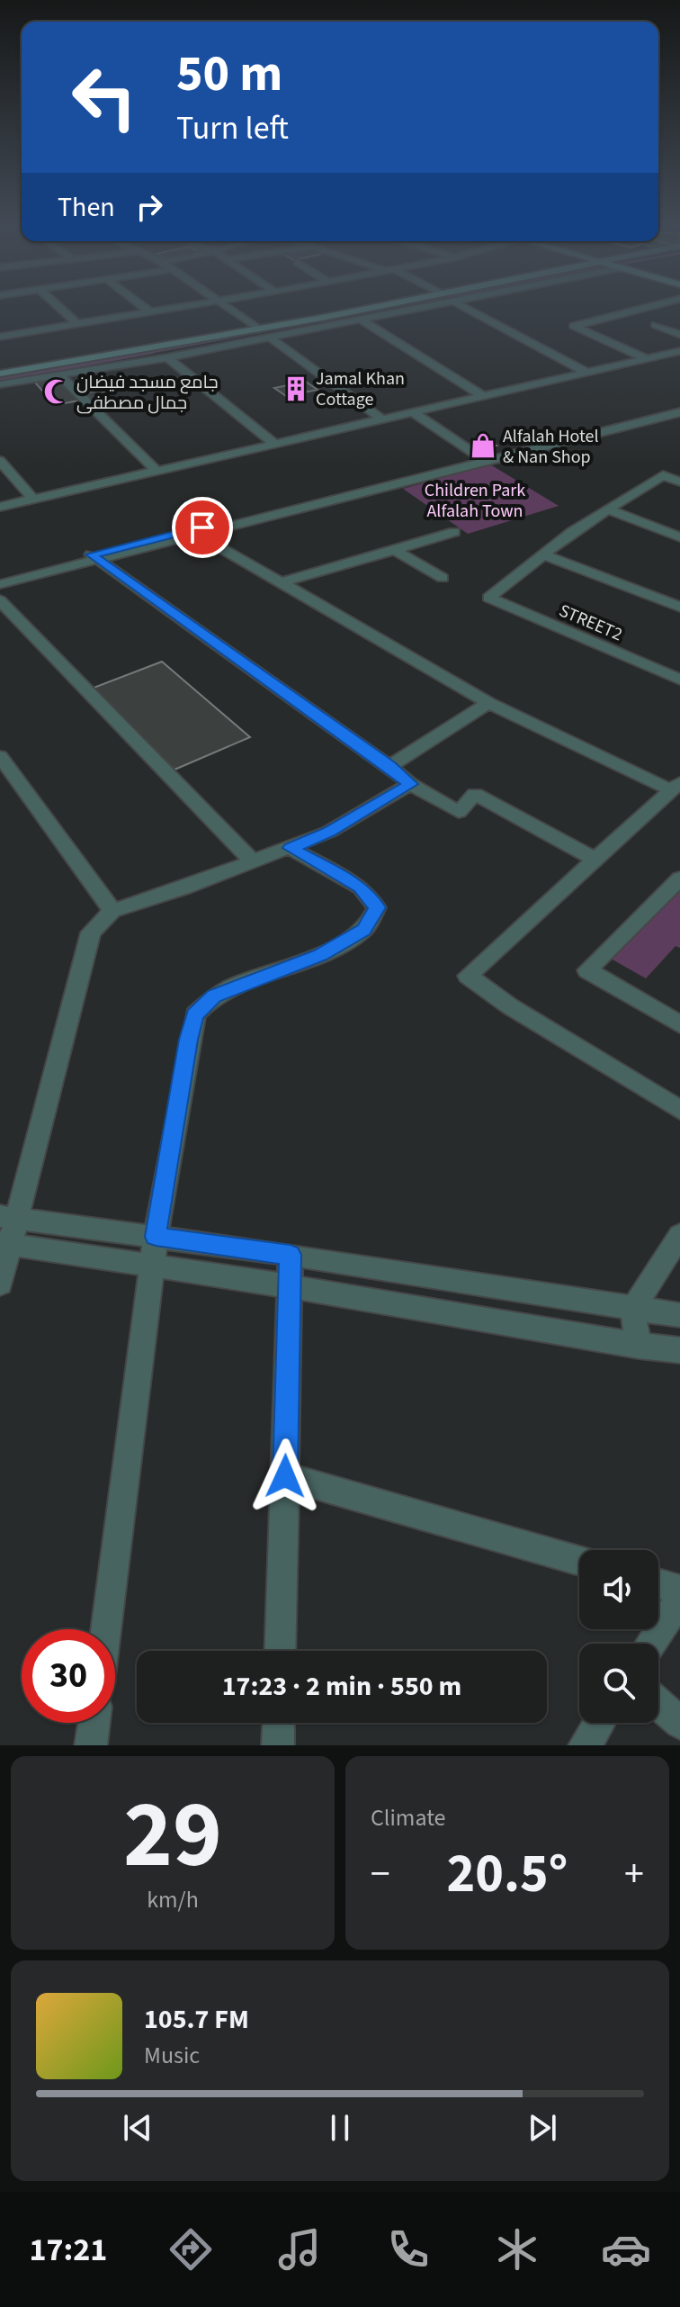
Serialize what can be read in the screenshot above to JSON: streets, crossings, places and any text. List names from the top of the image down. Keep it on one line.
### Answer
{"streets":{"street":["STREET2"]},"parks":["Children Park Alfalah Town"],"places":{"building":["Jamal Khan Cottage"],"mosque":["جامع مسجد فیضان جمال مصطفی"],"shop":["Alfalah Hotel & Nan Shop"]},"page":{"turn":["50 m","Turn left"],"then":"Then","limit":"30","trip":"17:23 · 2 min · 550 m","tile":[["29","km/h"],"Climate"],"heat":["−","20.5°","+"],"song":["105.7 FM","Music"],"tabs":"17:21"}}
